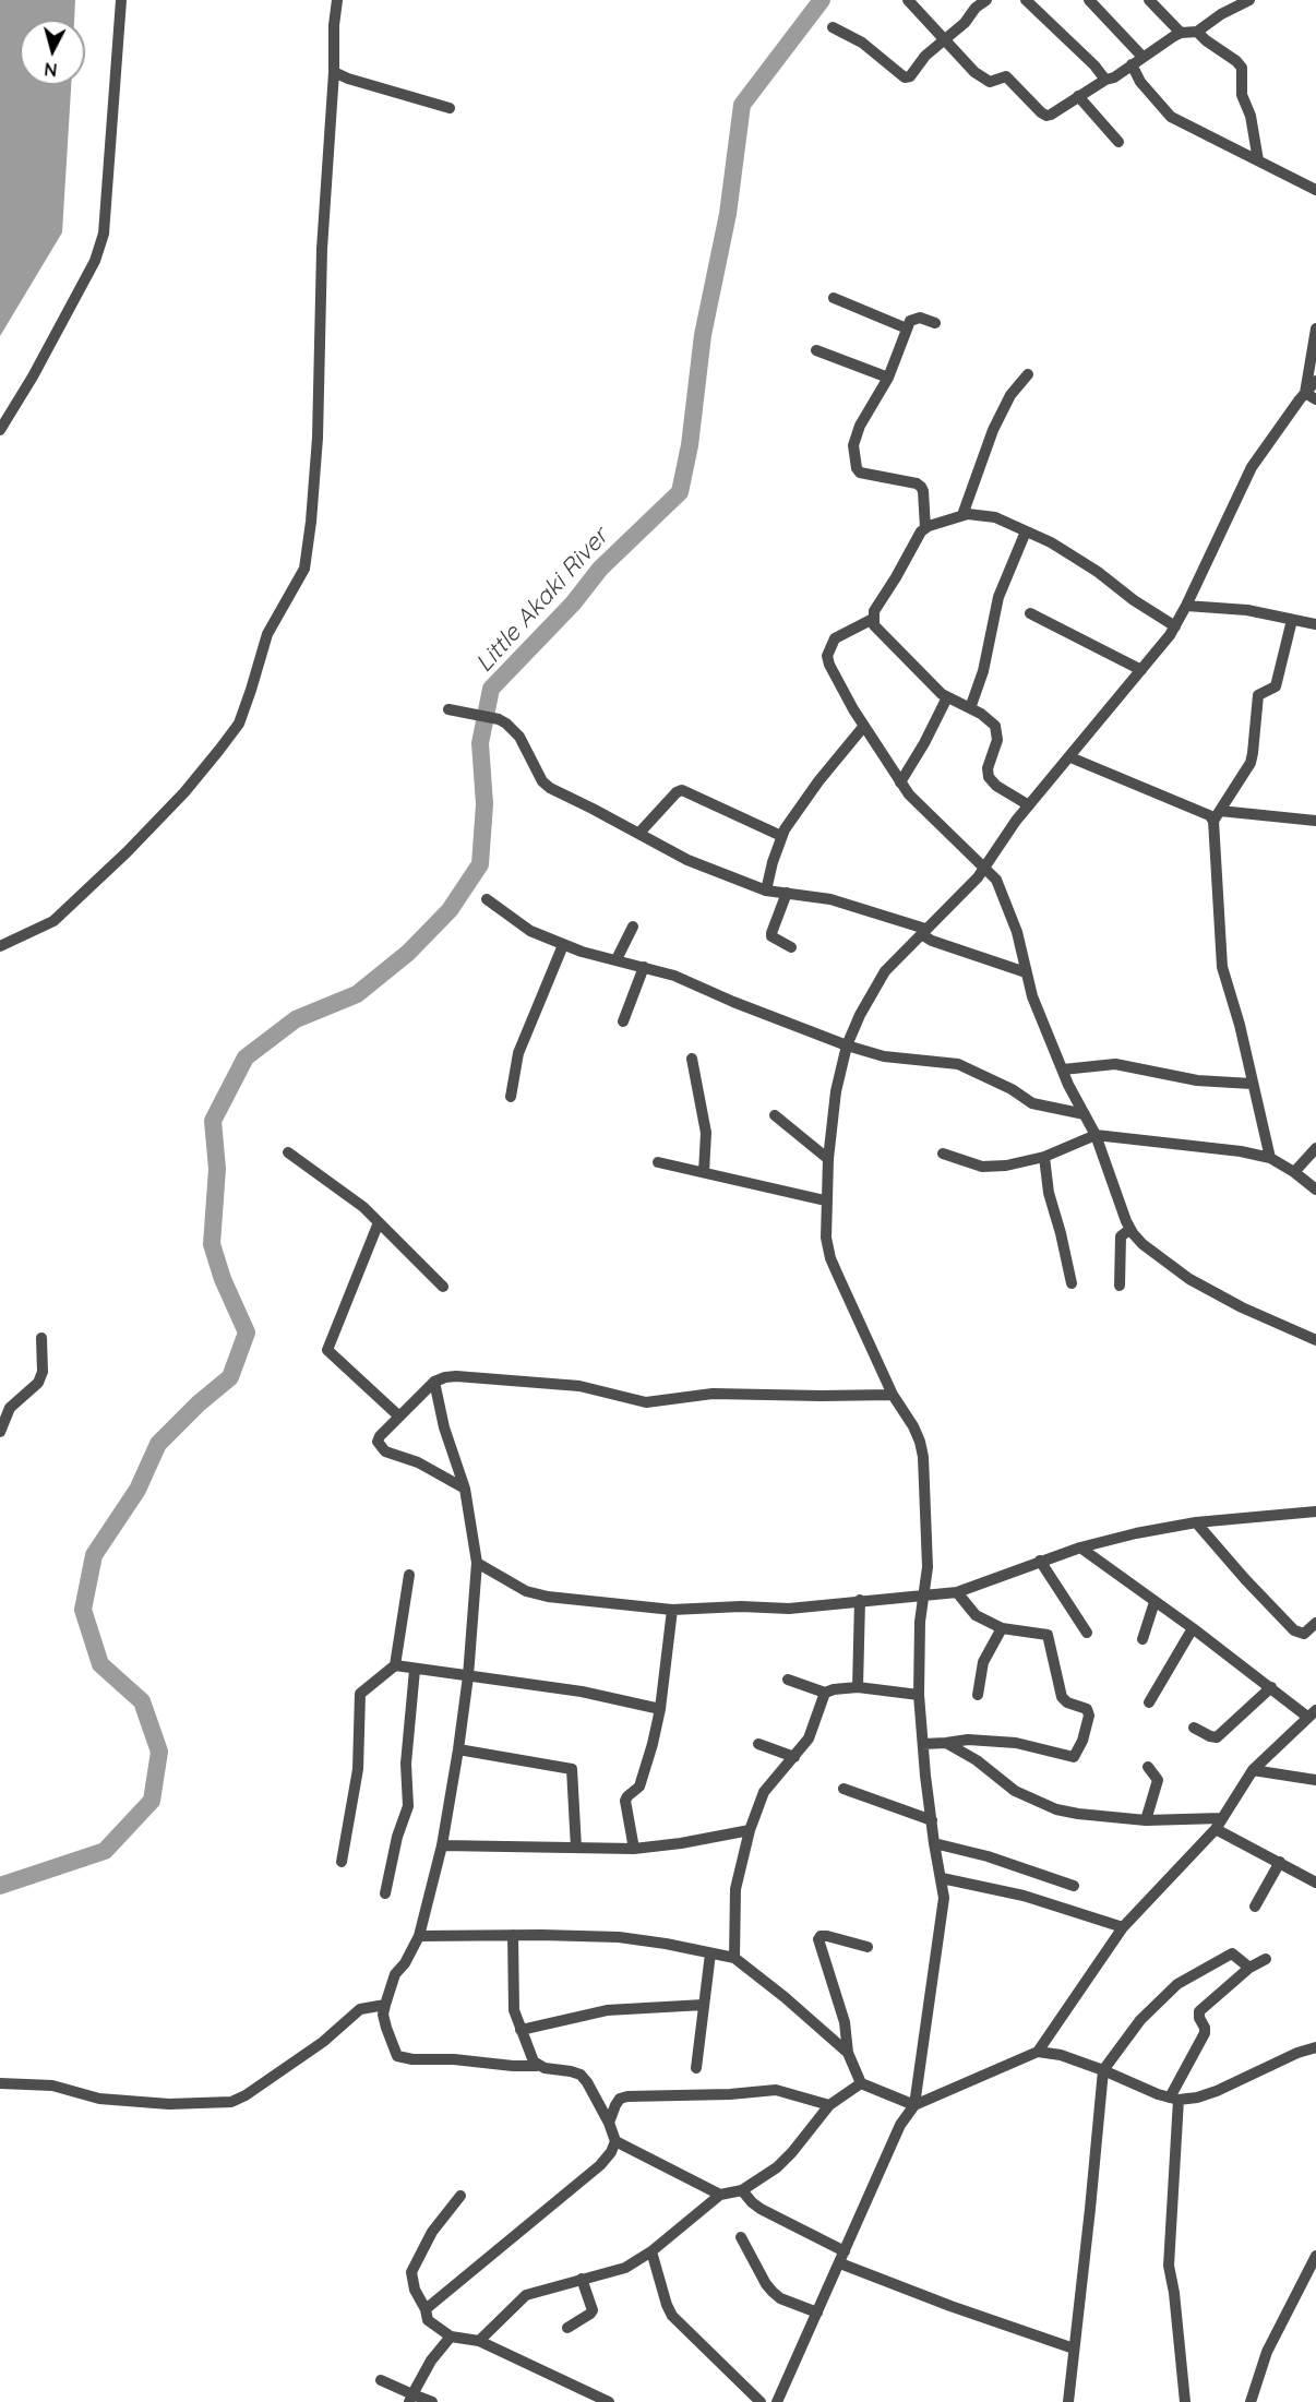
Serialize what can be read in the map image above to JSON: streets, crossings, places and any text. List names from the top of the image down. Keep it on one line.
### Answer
{"water":["Little Akaki River"],"north":"bottom"}
